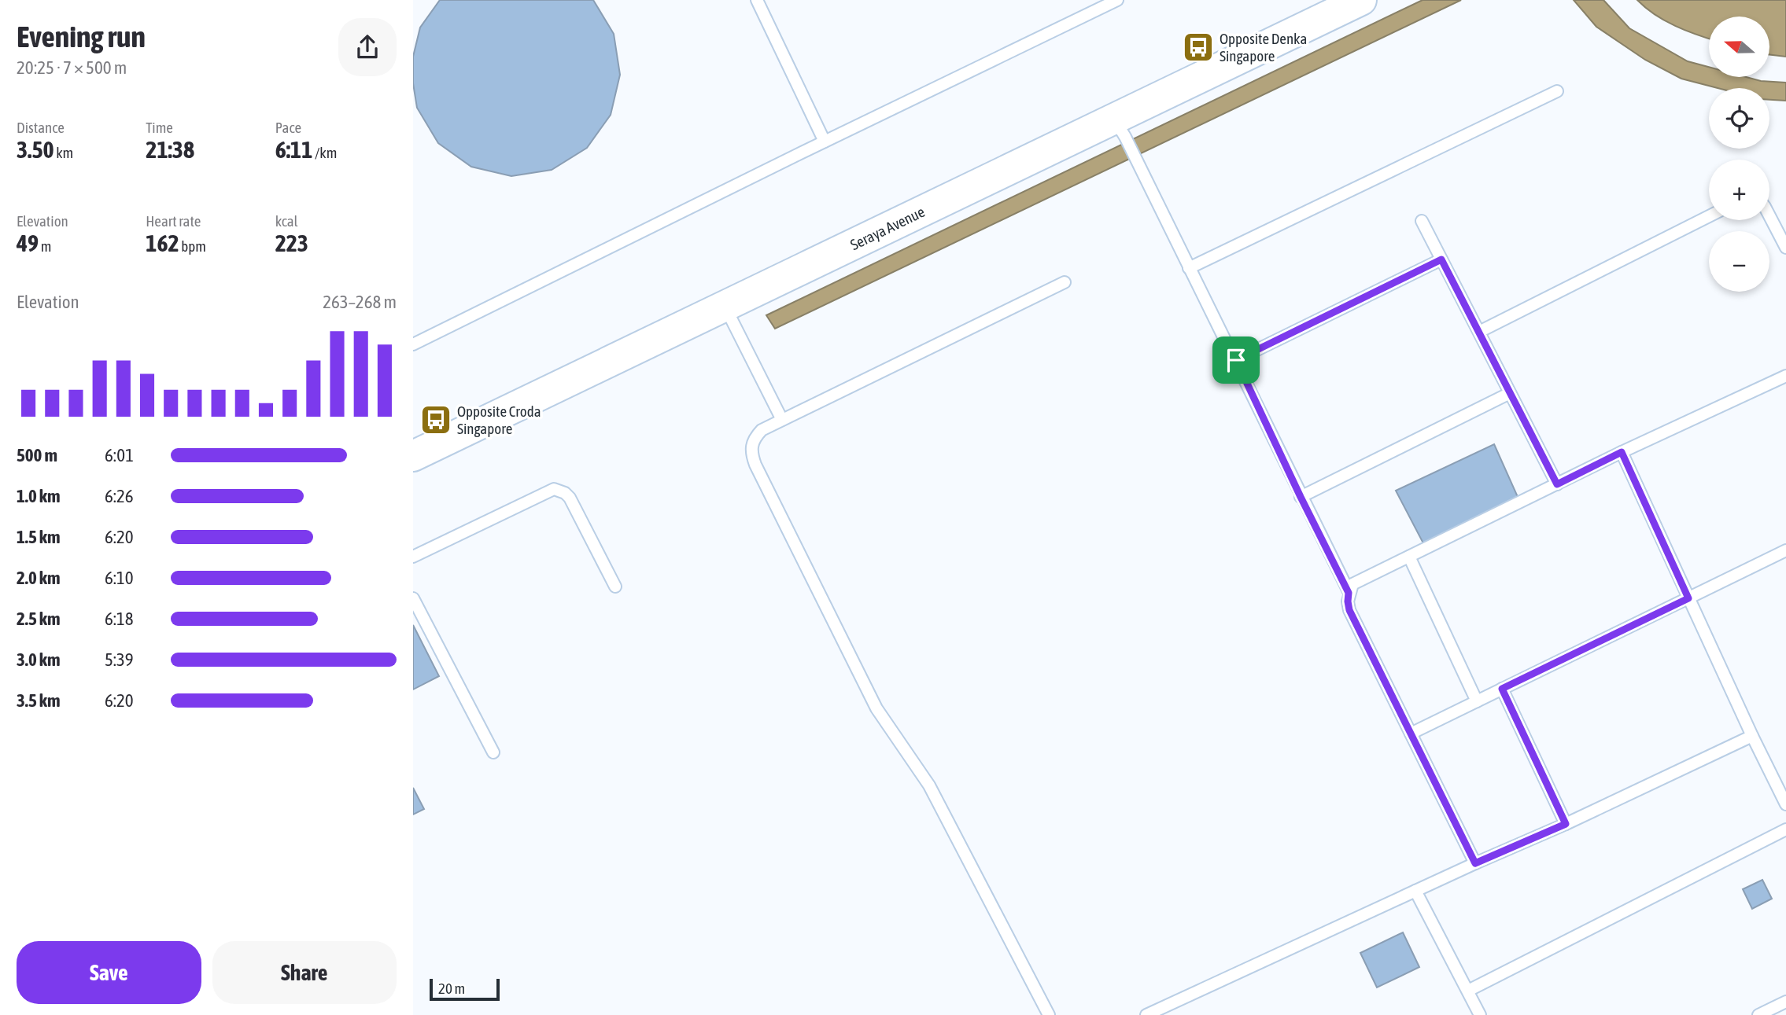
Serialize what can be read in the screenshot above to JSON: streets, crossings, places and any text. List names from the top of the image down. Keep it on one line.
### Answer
{"streets":{"street":["Seraya Avenue"]},"places":{"bus stop":["Opposite Denka Singapore","Opposite Croda Singapore"]},"scale_bar":"20 m","north":"left","page":{"heading":["Evening run","20:25 · 7 × 500 m"],"map_buttons":["+","−"],"stats":[["Distance","3.50 km"],["Time","21:38"],["Pace","6:11 /km"],["Elevation","49 m"],["Heart rate","162 bpm"],["kcal","223"]],"chart":["Elevation","263–268 m"],"list":[{"name":"500 m","note":"6:01"},{"name":"1.0 km","note":"6:26"},{"name":"1.5 km","note":"6:20"},{"name":"2.0 km","note":"6:10"},{"name":"2.5 km","note":"6:18"},{"name":"3.0 km","note":"5:39"},{"name":"3.5 km","note":"6:20"}],"buttons":["Save","Share"],"scale":"20 m"}}
